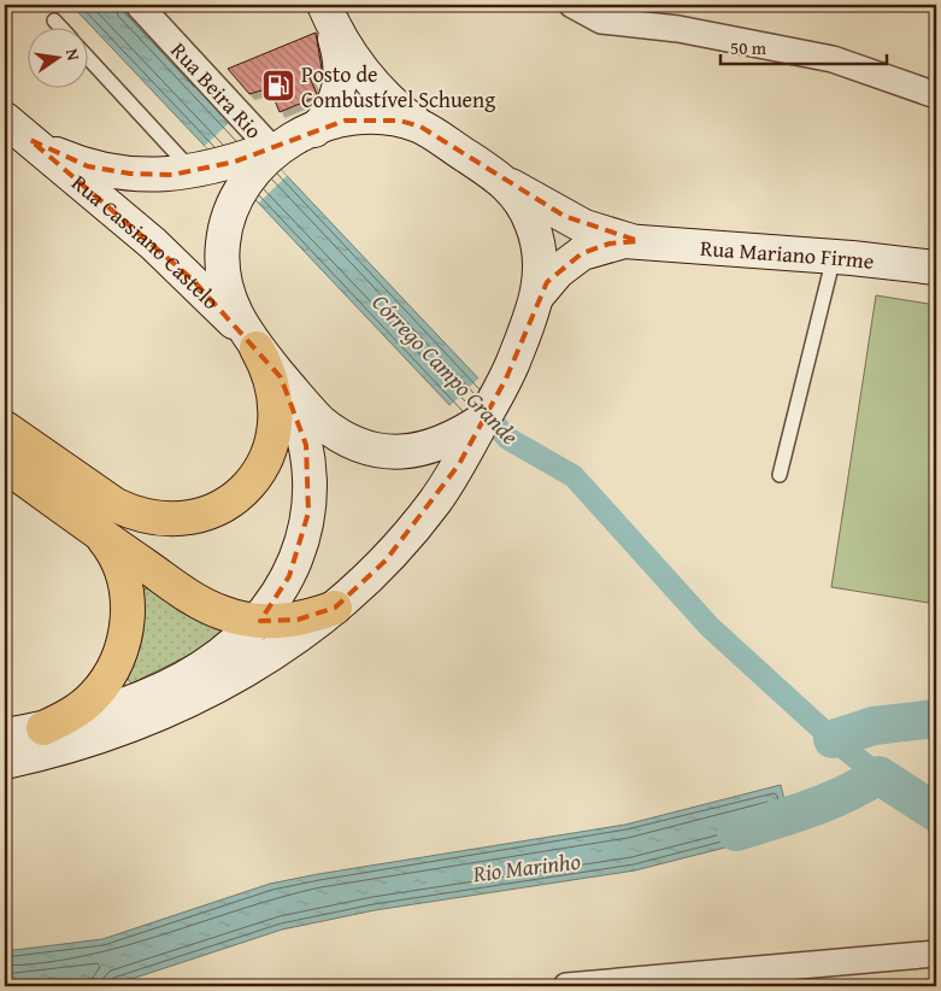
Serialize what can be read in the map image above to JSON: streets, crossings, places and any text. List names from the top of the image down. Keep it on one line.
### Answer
{"streets":{"main road":["Rua Cassiano Castelo","Rua Mariano Firme"],"street":["Rua Beira Rio"]},"crossings":[["Rua Beira Rio","Rua Cassiano Castelo"]],"water":["Córrego Campo Grande","Rio Marinho"],"places":{"fuel station":["Posto de Combustível Schueng"]},"scale_bar":"50 m","north":"right"}
